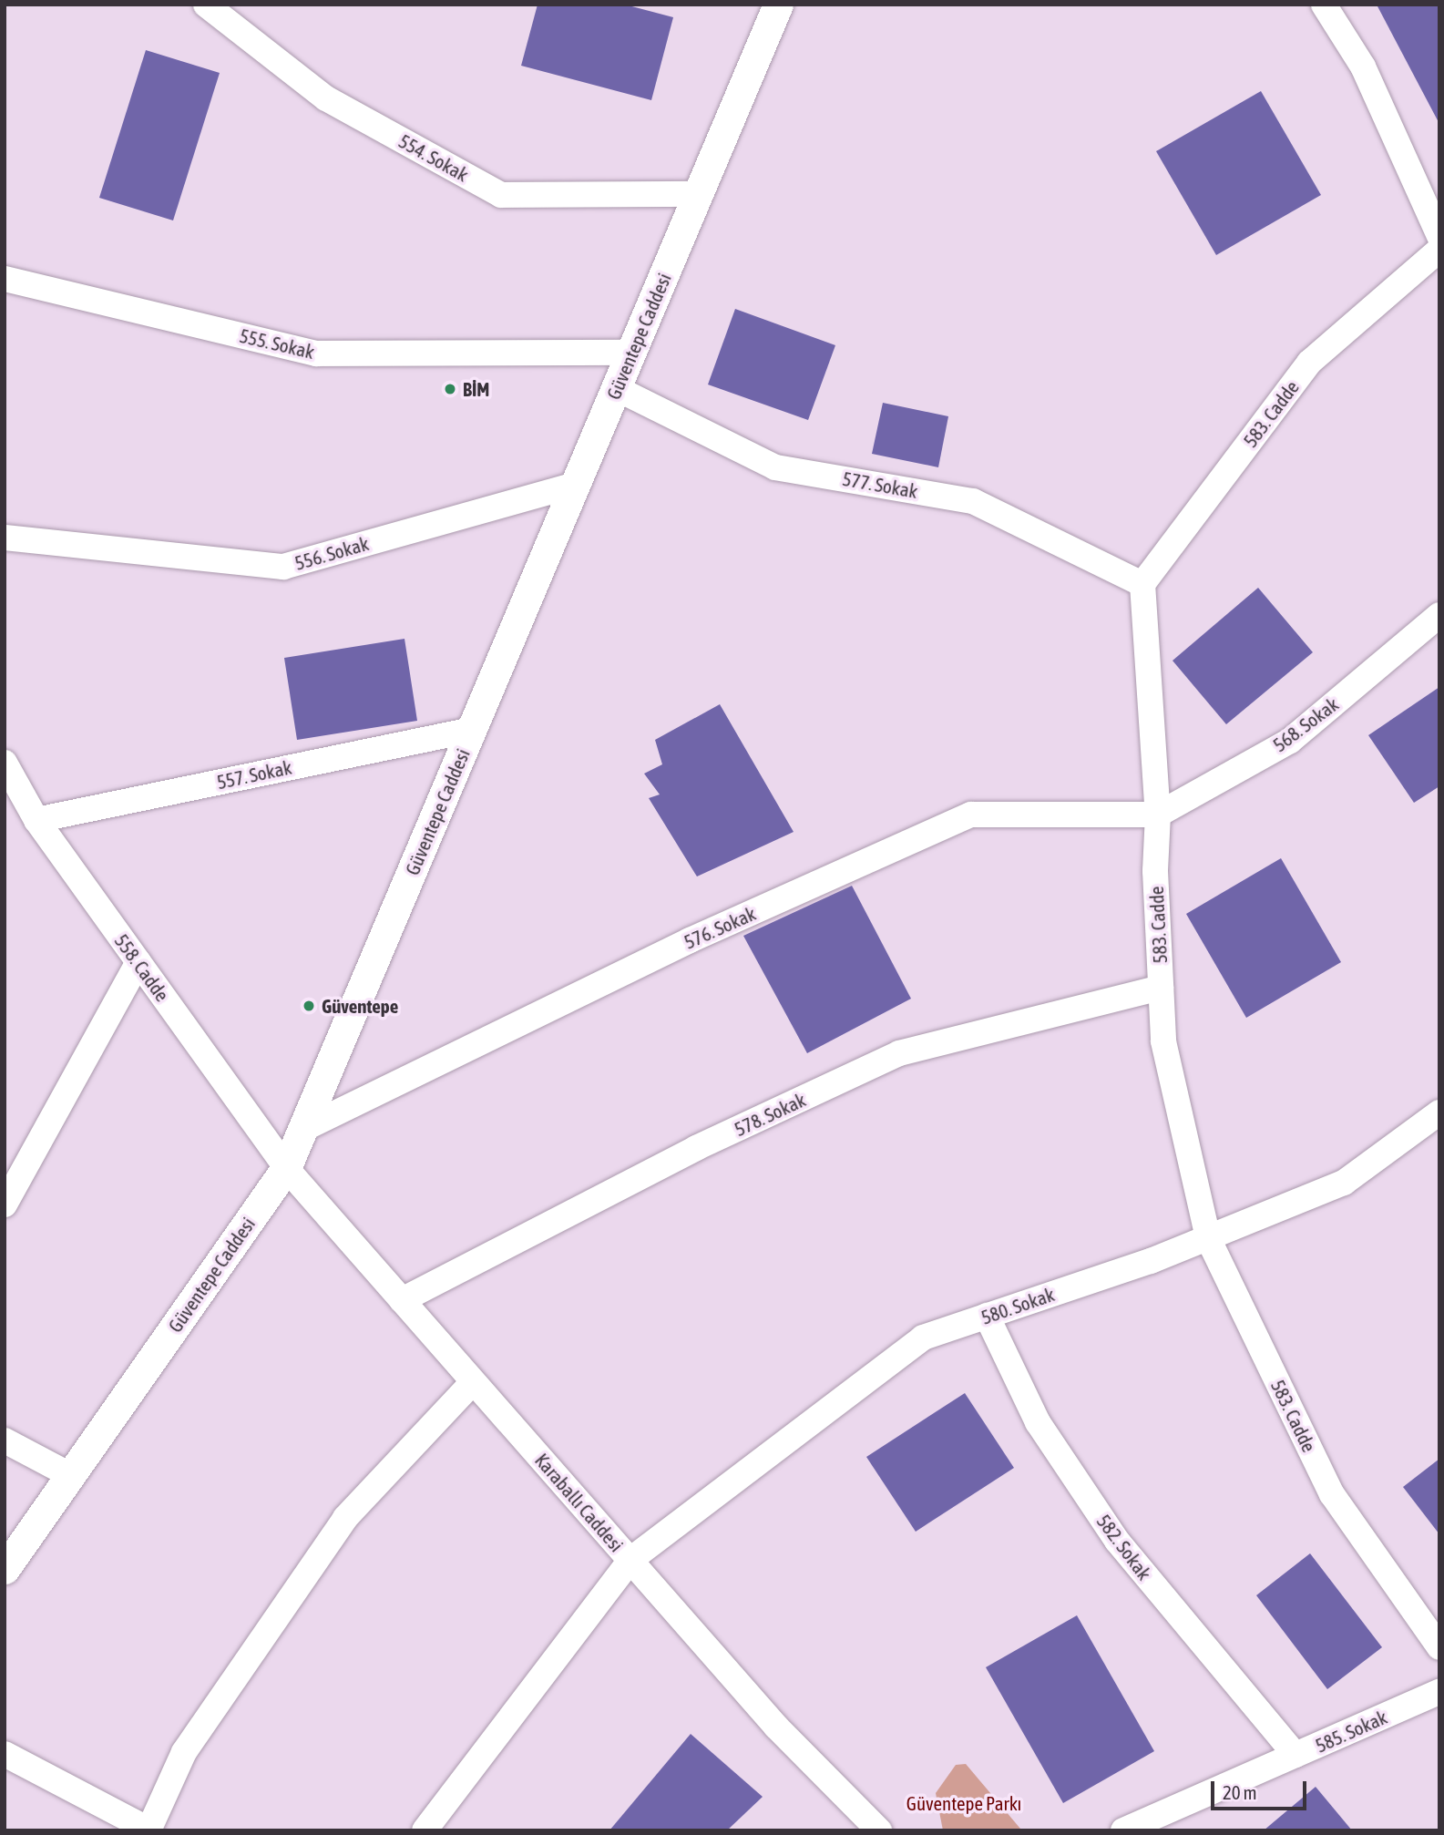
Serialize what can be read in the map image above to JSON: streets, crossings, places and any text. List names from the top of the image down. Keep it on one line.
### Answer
{"streets":{"street":["554. Sokak","Güventepe Caddesi","555. Sokak","583. Cadde","577. Sokak","556. Sokak","568. Sokak","557. Sokak","576. Sokak","558. Cadde","578. Sokak","580. Sokak","Karaballı Caddesi","582. Sokak","585. Sokak"]},"crossings":[["554. Sokak","Güventepe Caddesi"],["Güventepe Caddesi","555. Sokak"],["Güventepe Caddesi","577. Sokak"],["Güventepe Caddesi","556. Sokak"],["Güventepe Caddesi","557. Sokak"],["Güventepe Caddesi","576. Sokak"],["Güventepe Caddesi","558. Cadde"],["Güventepe Caddesi","Karaballı Caddesi"],["583. Cadde","577. Sokak"],["583. Cadde","568. Sokak"],["583. Cadde","576. Sokak"],["583. Cadde","578. Sokak"],["583. Cadde","580. Sokak"],["568. Sokak","576. Sokak"],["557. Sokak","558. Cadde"],["558. Cadde","Karaballı Caddesi"],["578. Sokak","Karaballı Caddesi"],["580. Sokak","Karaballı Caddesi"],["580. Sokak","582. Sokak"],["582. Sokak","585. Sokak"]],"parks":["Güventepe Parkı"],"places":["BİM","Güventepe"],"scale_bar":"20 m"}
